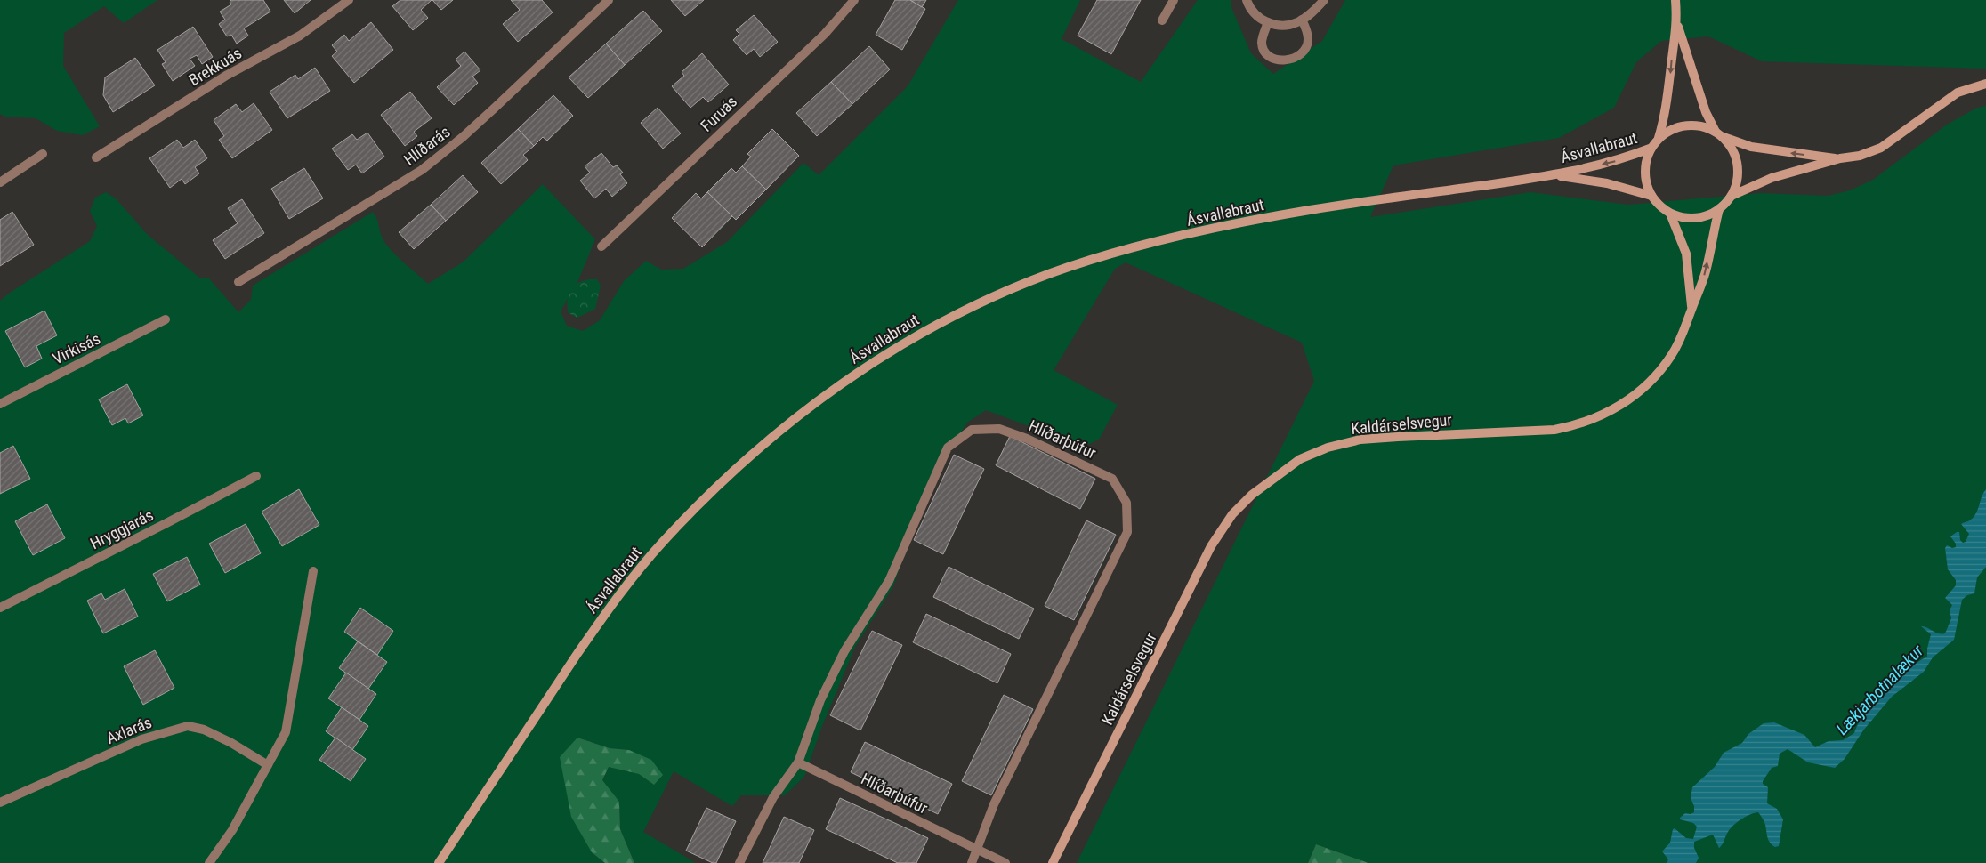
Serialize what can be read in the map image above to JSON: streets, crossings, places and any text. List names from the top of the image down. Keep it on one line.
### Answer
{"streets":{"main road":["Ásvallabraut","Kaldárselsvegur"],"street":["Brekkuás","Furuás","Hlíðarás","Virkisás","Hlíðarþúfur","Hryggjarás","Axlarás"]},"crossings":[["Ásvallabraut","Kaldárselsvegur"]],"water":["Lækjarbotnalækur"]}
